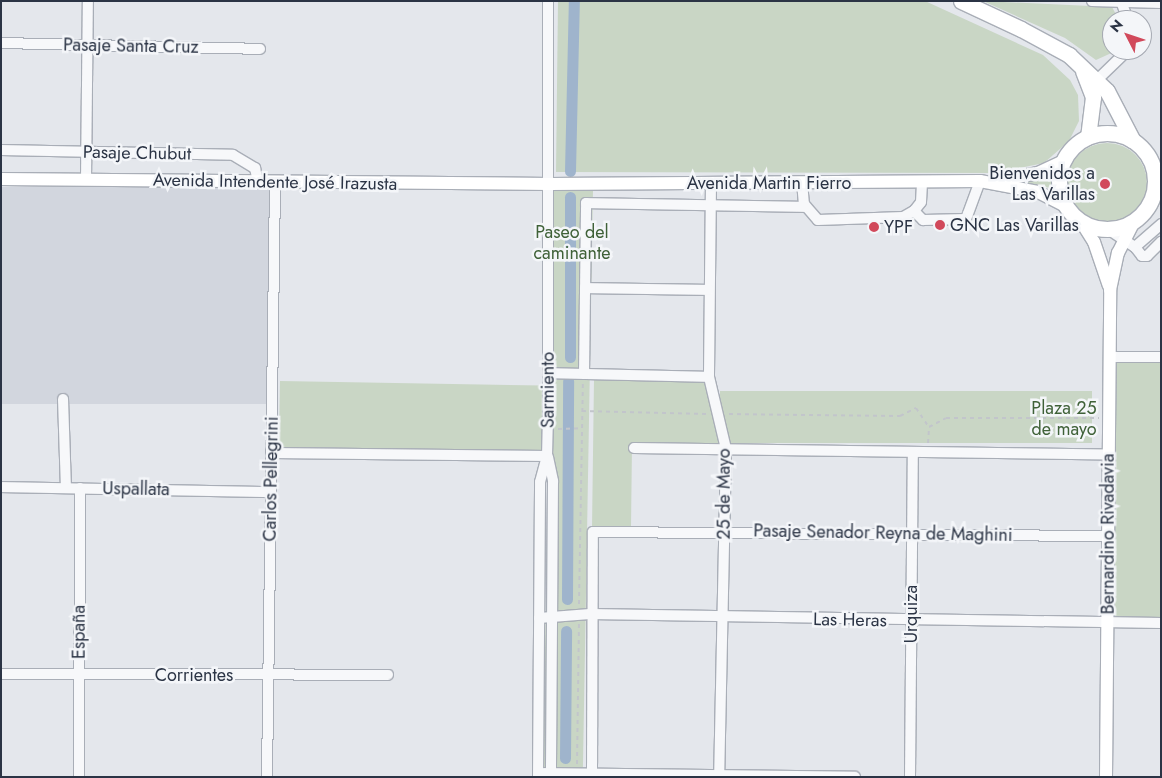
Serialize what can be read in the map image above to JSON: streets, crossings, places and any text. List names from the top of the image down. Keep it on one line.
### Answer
{"streets":{"main road":["Avenida Intendente José Irazusta","Avenida Martin Fierro","Bernardino Rivadavia"],"street":["Pasaje Santa Cruz","Pasaje Chubut","Sarmiento","Carlos Pellegrini","Uspallata","25 de Mayo","Pasaje Senador Reyna de Maghini","Urquiza","Las Heras","España","Corrientes"]},"crossings":[["Pasaje Chubut","Avenida Intendente José Irazusta"],["Avenida Intendente José Irazusta","Avenida Martin Fierro"],["Avenida Intendente José Irazusta","Sarmiento"],["Avenida Intendente José Irazusta","Carlos Pellegrini"],["Avenida Martin Fierro","Sarmiento"],["Avenida Martin Fierro","25 de Mayo"],["Avenida Martin Fierro","Bernardino Rivadavia"],["Sarmiento","Las Heras"],["Carlos Pellegrini","Uspallata"],["Carlos Pellegrini","Corrientes"],["Uspallata","España"],["25 de Mayo","Pasaje Senador Reyna de Maghini"],["25 de Mayo","Las Heras"],["Pasaje Senador Reyna de Maghini","Bernardino Rivadavia"],["Pasaje Senador Reyna de Maghini","Urquiza"],["Pasaje Senador Reyna de Maghini","Las Heras"],["Bernardino Rivadavia","Las Heras"],["Urquiza","Las Heras"],["España","Corrientes"]],"parks":["Paseo del caminante","Plaza 25 de mayo"],"places":["Bienvenidos a Las Varillas","GNC Las Varillas","YPF"],"north":"top left"}
